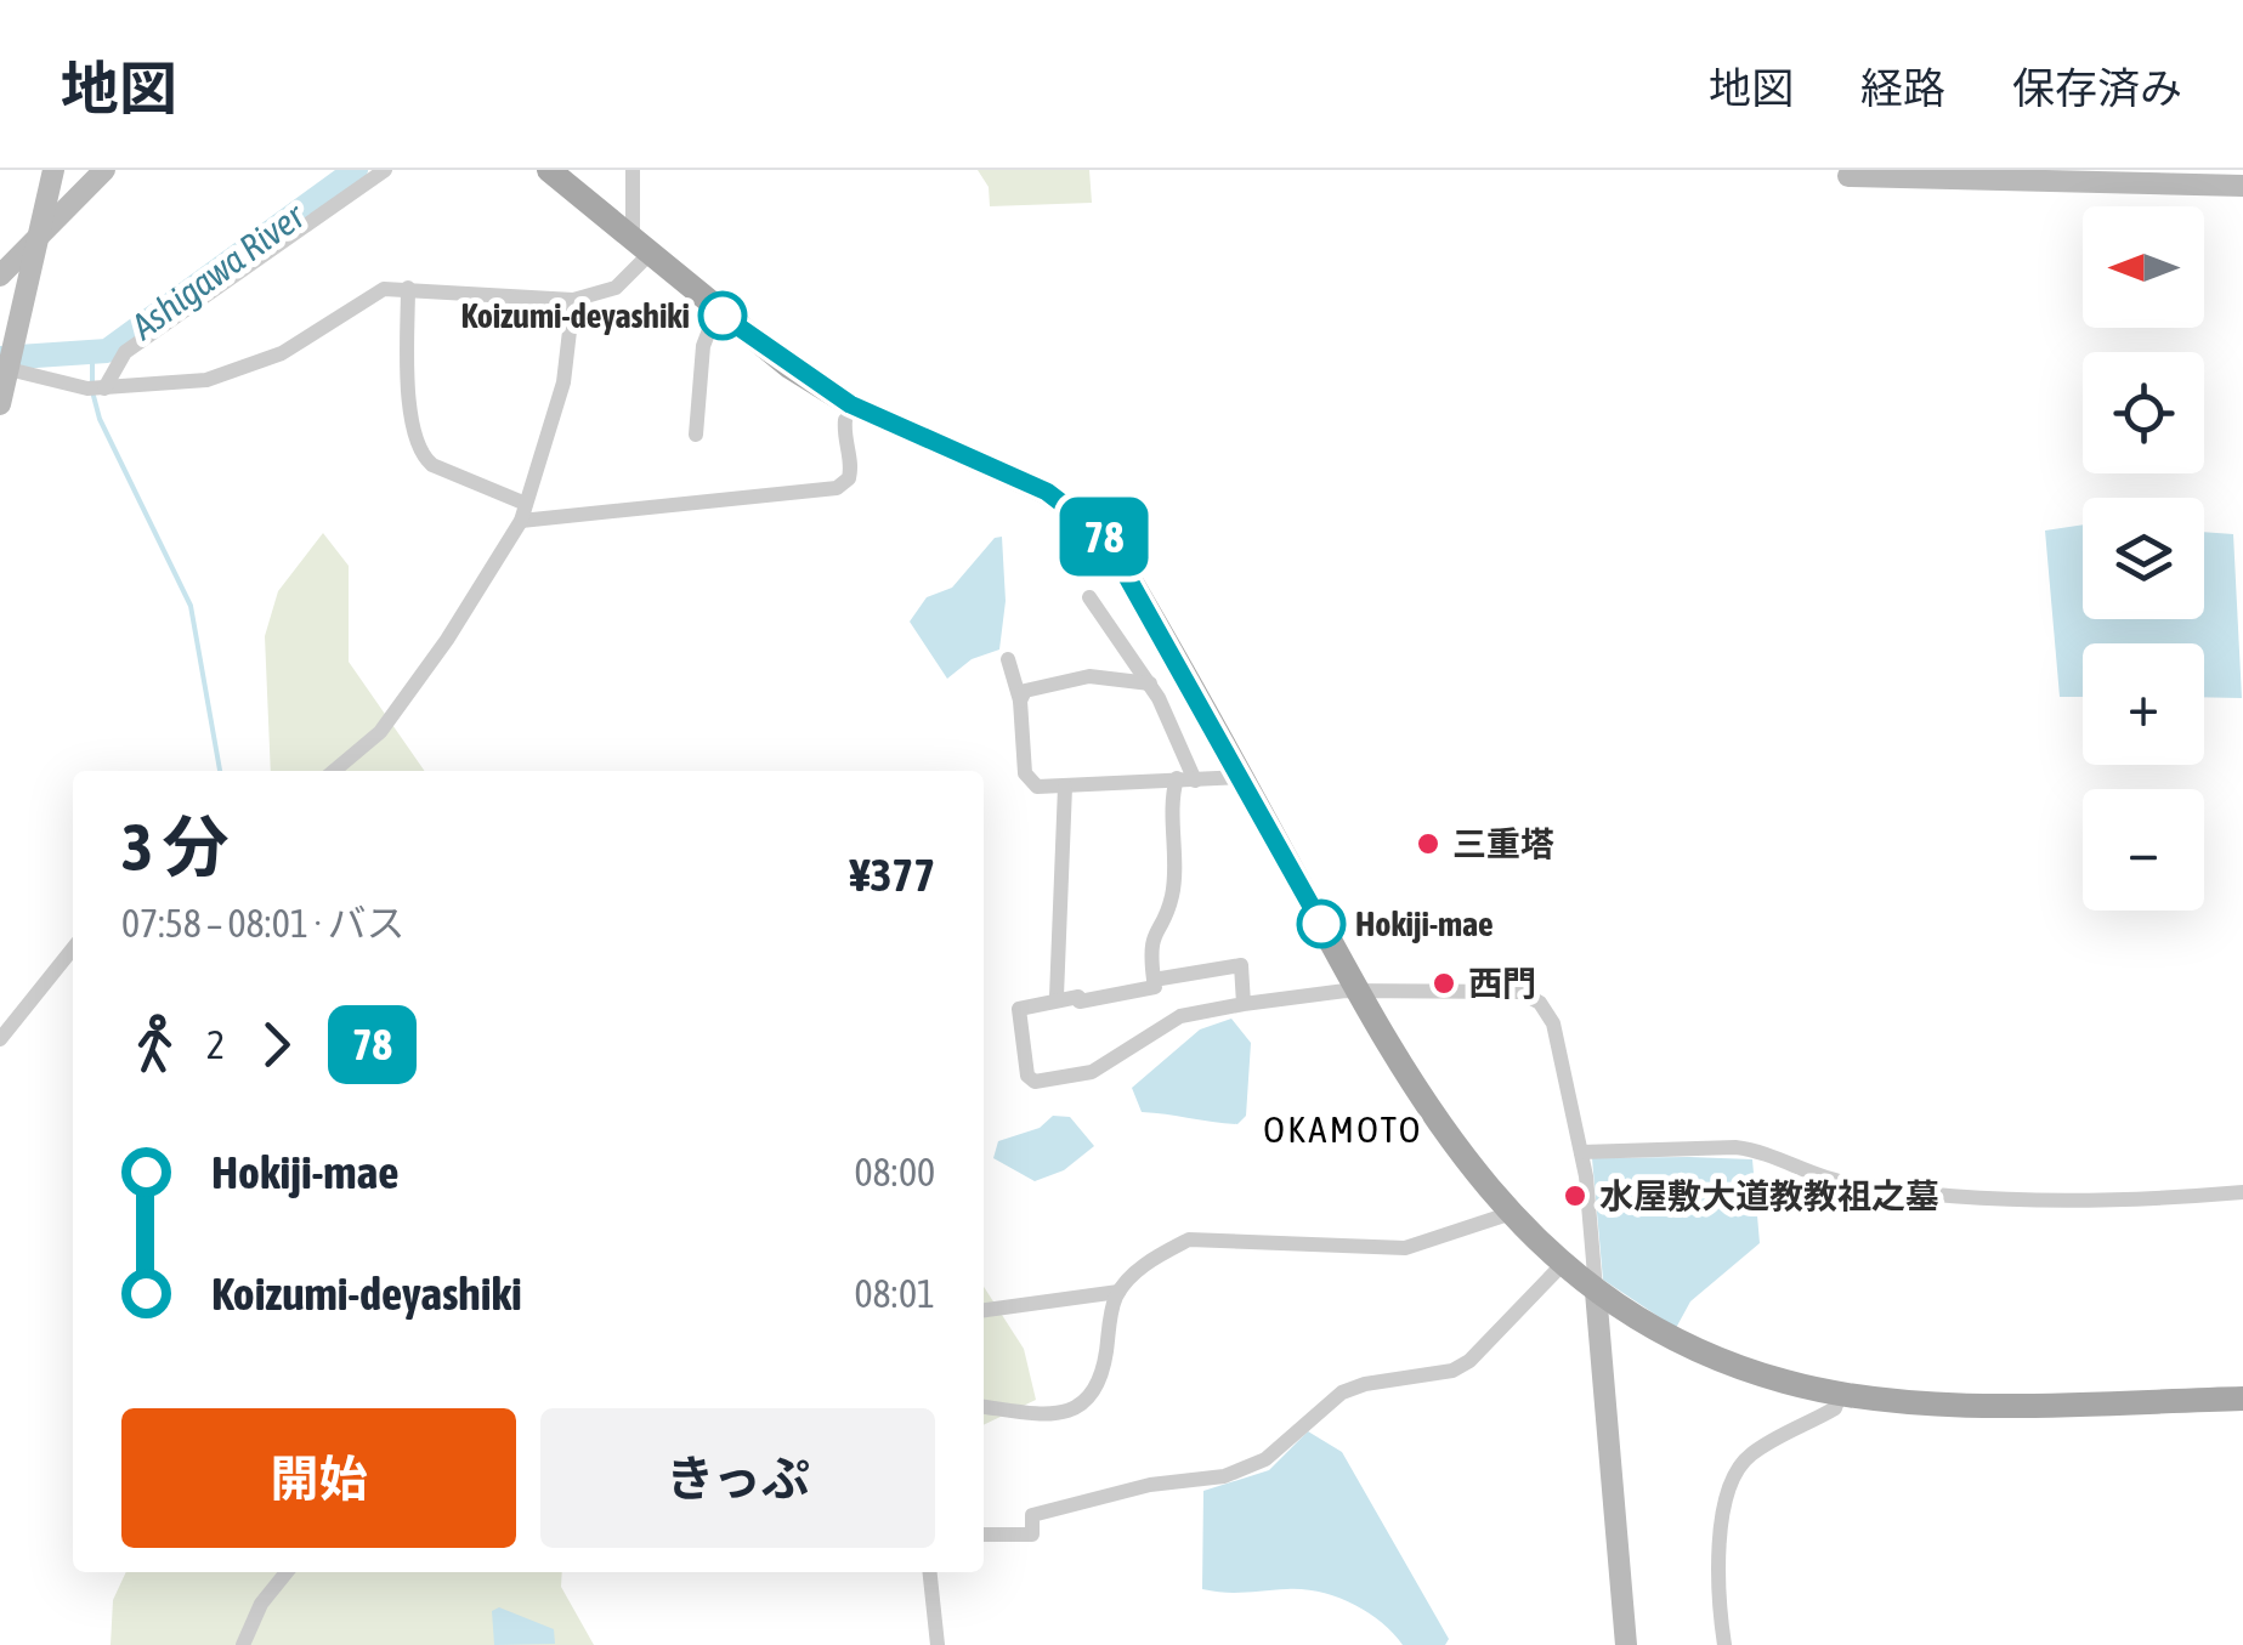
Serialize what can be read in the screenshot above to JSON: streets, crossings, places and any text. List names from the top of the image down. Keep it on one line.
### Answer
{"districts":["OKAMOTO"],"water":["Ashigawa River"],"places":["Koizumi-deyashiki","三重塔","Hokiji-mae","西門","水屋敷大道教教祖之墓"],"lines":["bus line 78"],"north":"left","page":{"header":"地図","nav":["地図","経路","保存済み"],"on_map":"78","map_buttons":["+","−"],"heading":["3 分","07:58 – 08:01 · バス","¥377"],"legs":["2","78"],"list":[{"name":"Hokiji-mae","value":"08:00"},{"name":"Koizumi-deyashiki","value":"08:01"}],"buttons":["開始","きっぷ"]}}
